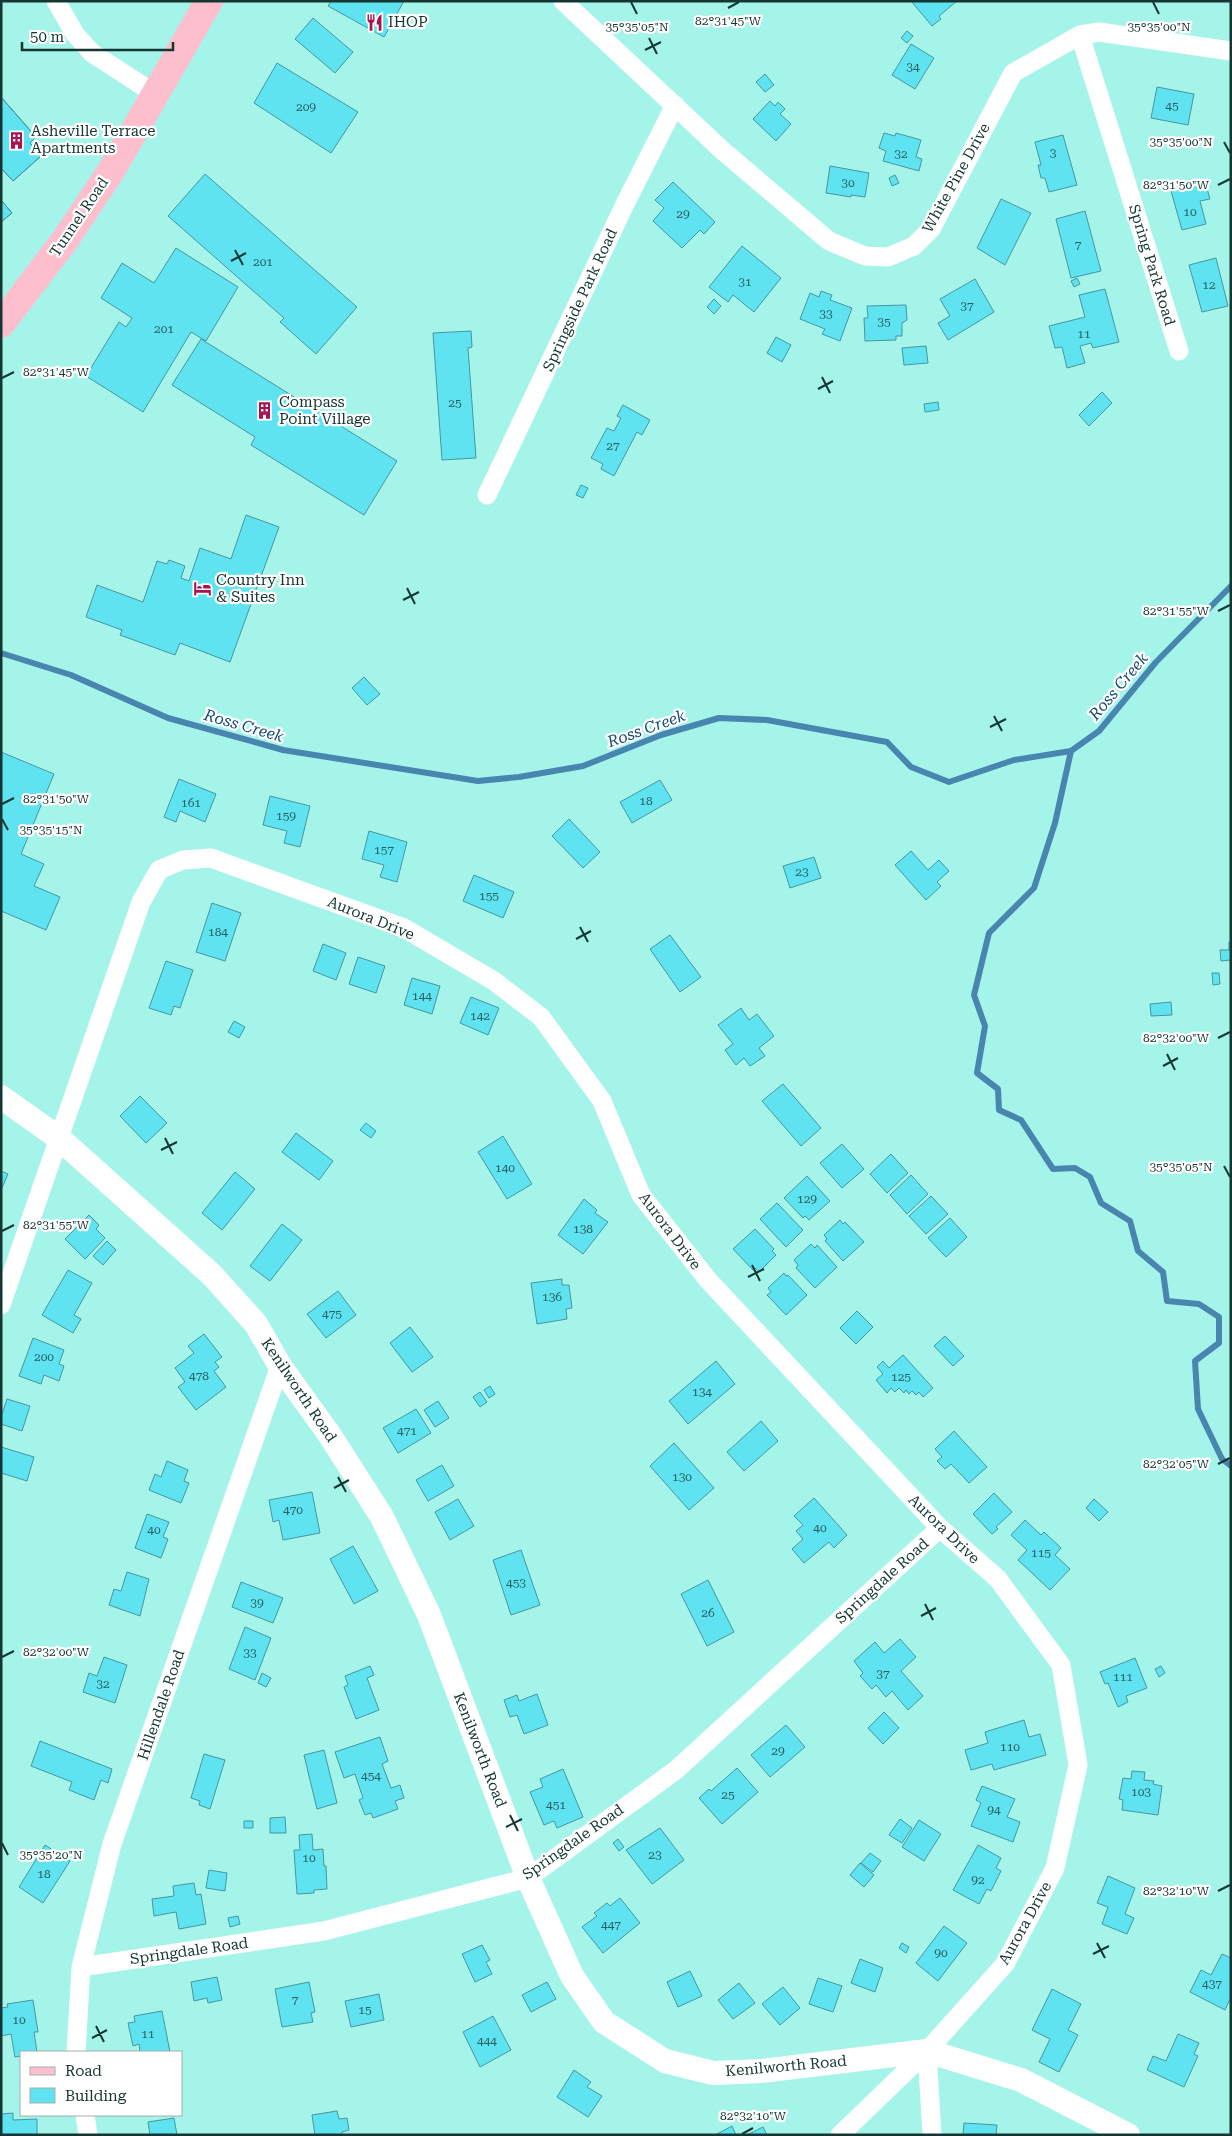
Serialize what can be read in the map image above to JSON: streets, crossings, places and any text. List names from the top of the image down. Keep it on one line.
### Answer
{"streets":{"main road":["Tunnel Road"],"street":["White Pine Drive","Spring Park Road","Springside Park Road","Aurora Drive","Kenilworth Road","Springdale Road","Hillendale Road"]},"crossings":[["White Pine Drive","Spring Park Road"],["White Pine Drive","Springside Park Road"],["Aurora Drive","Kenilworth Road"],["Aurora Drive","Springdale Road"],["Kenilworth Road","Springdale Road"],["Kenilworth Road","Hillendale Road"],["Springdale Road","Hillendale Road"]],"water":["Ross Creek"],"places":{"restaurant":["IHOP"],"building":["Asheville Terrace Apartments","Compass Point Village"],"hotel":["Country Inn & Suites"]},"house_numbers":["34","45","209","3","32","30","10","29","7","201","31","12","37","33","35","201","11","25","27","18","161","159","157","23","155","184","144","142","140","129","138","136","475","200","478","125","134","471","130","470","40","40","115","453","39","26","33","37","111","32","110","29","454","103","25","451","94","23","10","18","92","447","90","437","7","15","10","11","444"],"legend":["Road","Building"],"scale_bar":"50 m","coordinates":["82°31'45\"W","35°35'05\"N","35°35'00\"N","82°31'50\"W","82°31'55\"W","35°35'15\"N","82°32'00\"W","82°32'05\"W","35°35'20\"N","82°32'10\"W"]}
